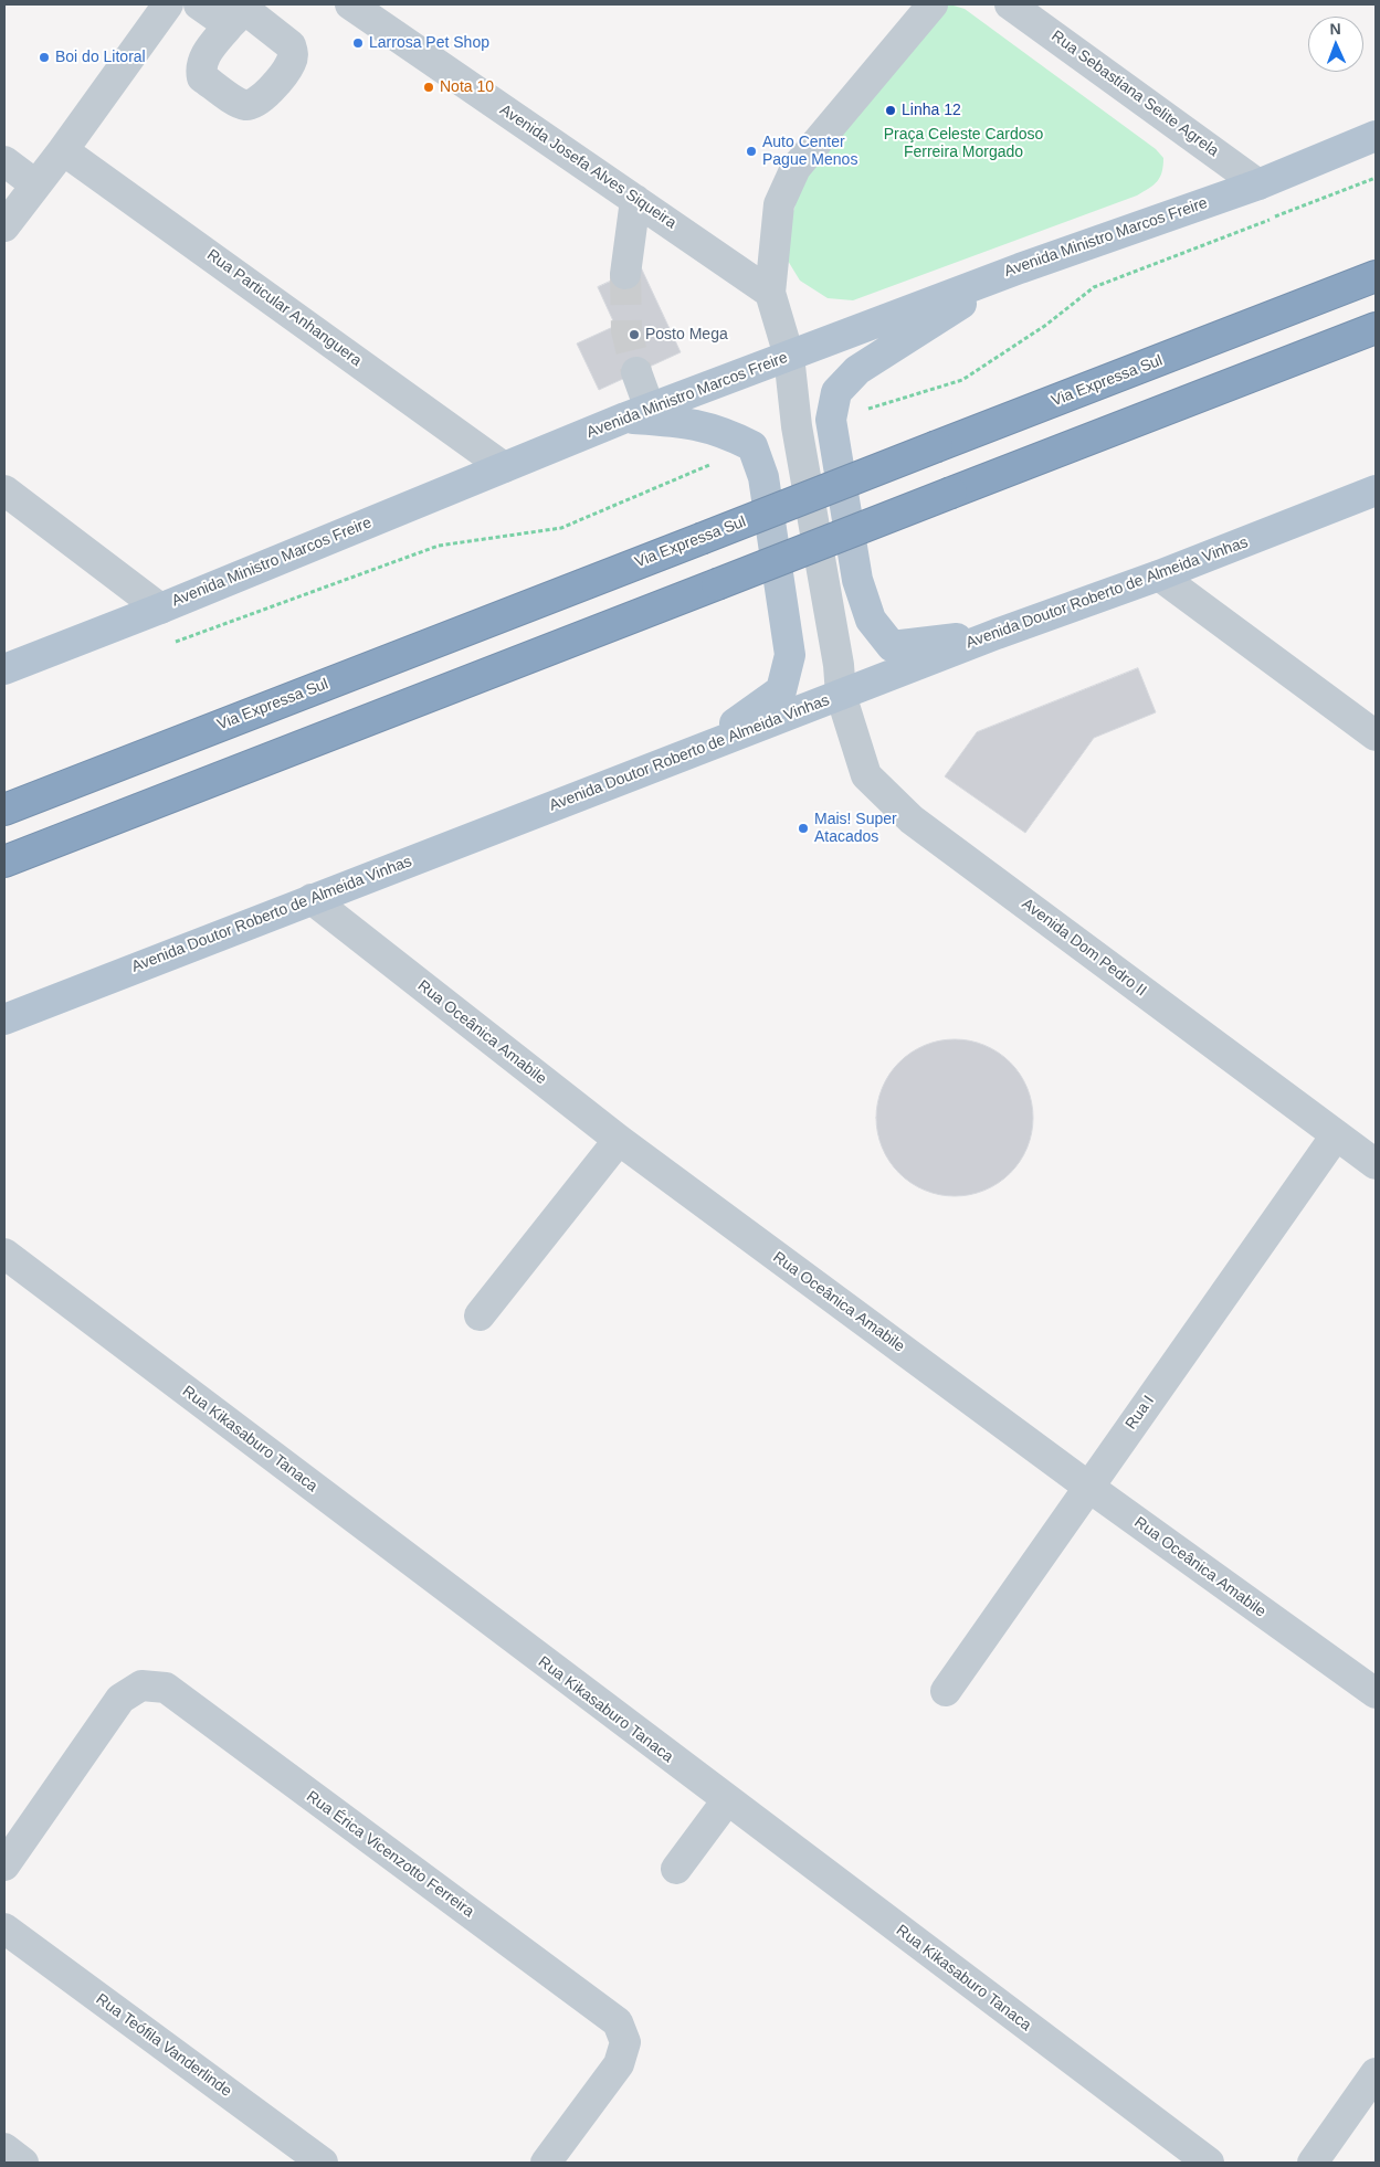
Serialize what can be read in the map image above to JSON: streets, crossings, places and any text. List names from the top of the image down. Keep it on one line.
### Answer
{"streets":{"highway":["Via Expressa Sul"],"main road":["Avenida Ministro Marcos Freire","Avenida Doutor Roberto de Almeida Vinhas"],"street":["Rua Sebastiana Selite Agrela","Avenida Josefa Alves Siqueira","Rua Particular Anhanguera","Avenida Dom Pedro II","Rua Oceânica Amabile","Rua I","Rua Kikasaburo Tanaca","Rua Érica Vicenzotto Ferreira","Rua Teófila Vanderlinde"]},"crossings":[["Rua Sebastiana Selite Agrela","Avenida Ministro Marcos Freire"],["Avenida Josefa Alves Siqueira","Avenida Dom Pedro II"],["Avenida Ministro Marcos Freire","Rua Particular Anhanguera"],["Avenida Ministro Marcos Freire","Avenida Dom Pedro II"],["Avenida Doutor Roberto de Almeida Vinhas","Avenida Dom Pedro II"],["Avenida Doutor Roberto de Almeida Vinhas","Rua Oceânica Amabile"],["Avenida Dom Pedro II","Rua I"],["Rua Oceânica Amabile","Rua I"]],"parks":["Praça Celeste Cardoso Ferreira Morgado"],"places":["Larrosa Pet Shop","Boi do Litoral","Nota 10","Linha 12","Auto Center Pague Menos","Posto Mega","Mais! Super Atacados"],"north":"top"}
